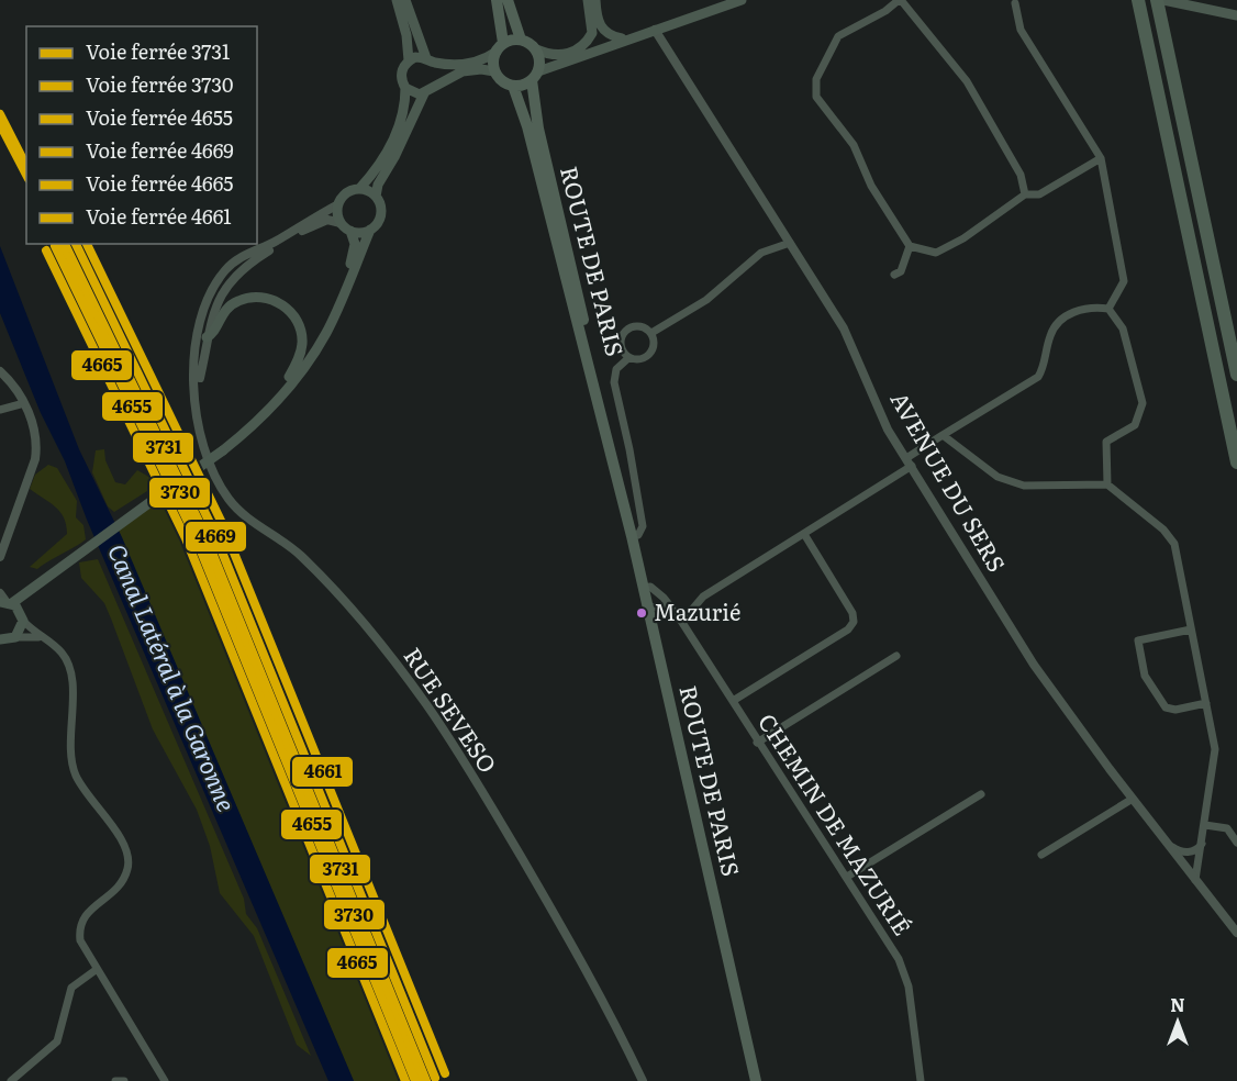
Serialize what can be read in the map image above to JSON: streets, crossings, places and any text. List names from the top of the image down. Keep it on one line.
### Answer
{"streets":{"main road":["ROUTE DE PARIS"],"street":["AVENUE DU SERS","RUE SEVESO","CHEMIN DE MAZURIÉ"]},"crossings":[["ROUTE DE PARIS","CHEMIN DE MAZURIÉ"]],"water":["Canal Latéral à la Garonne"],"places":["Mazurié"],"lines":["rail line 3731","rail line 3730","rail line 4669","rail line 4661","rail line 4655","rail line 4665"],"legend":["Voie ferrée 3731","Voie ferrée 3730","Voie ferrée 4655","Voie ferrée 4669","Voie ferrée 4665","Voie ferrée 4661"],"north":"top"}
